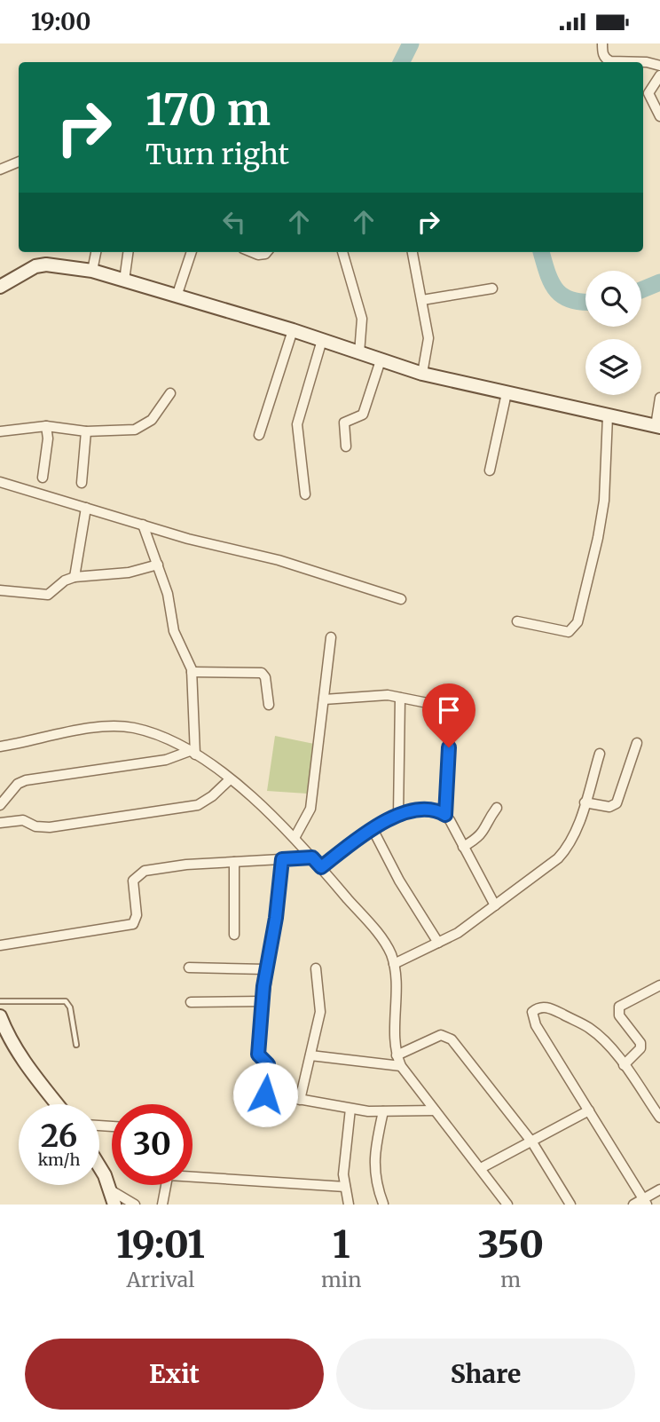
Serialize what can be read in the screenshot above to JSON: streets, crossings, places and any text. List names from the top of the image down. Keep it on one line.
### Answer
{"page":{"status":"19:00","turn":["170 m","Turn right"],"speed":"26 km/h","limit":"30","eta":["19:01","Arrival","1","min","350","m"],"buttons":["Exit","Share"]}}
